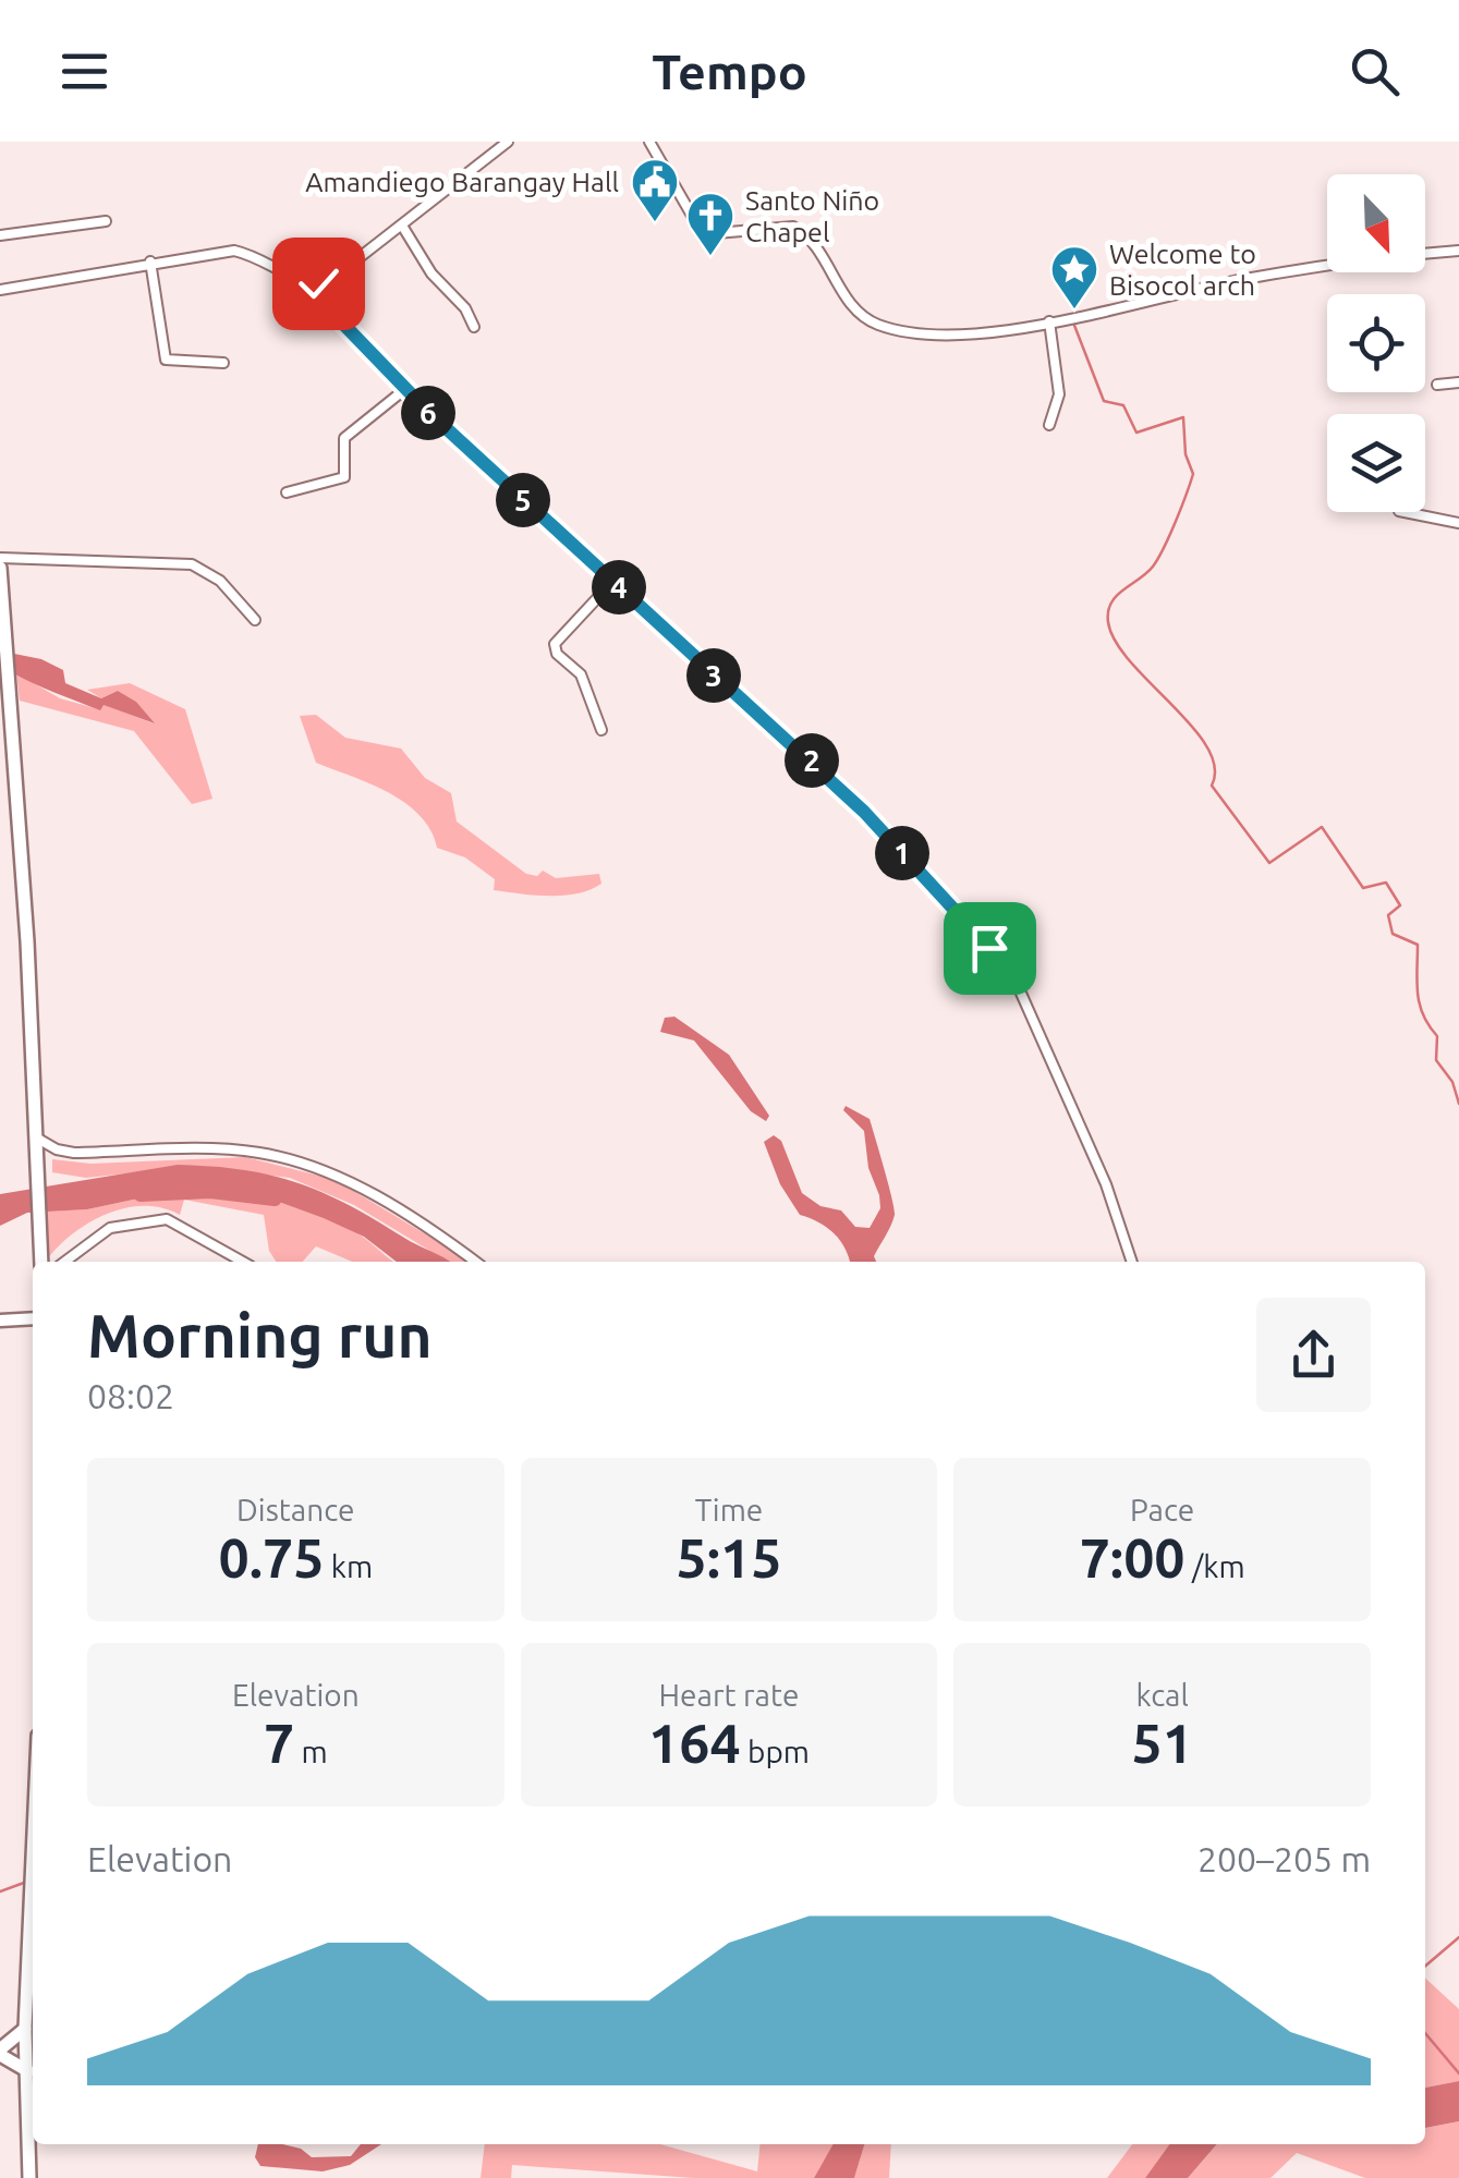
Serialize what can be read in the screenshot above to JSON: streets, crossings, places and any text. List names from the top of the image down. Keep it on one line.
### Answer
{"places":{"public building":["Amandiego Barangay Hall"],"church":["Santo Niño Chapel"],"place":["Welcome to Bisocol arch"]},"north":"bottom right","page":{"header":"Tempo","pins":["6","5","4","3","2","1"],"heading":["Morning run","08:02"],"stats":[["Distance","0.75 km"],["Time","5:15"],["Pace","7:00 /km"],["Elevation","7 m"],["Heart rate","164 bpm"],["kcal","51"]],"chart":["Elevation","200–205 m"]}}
